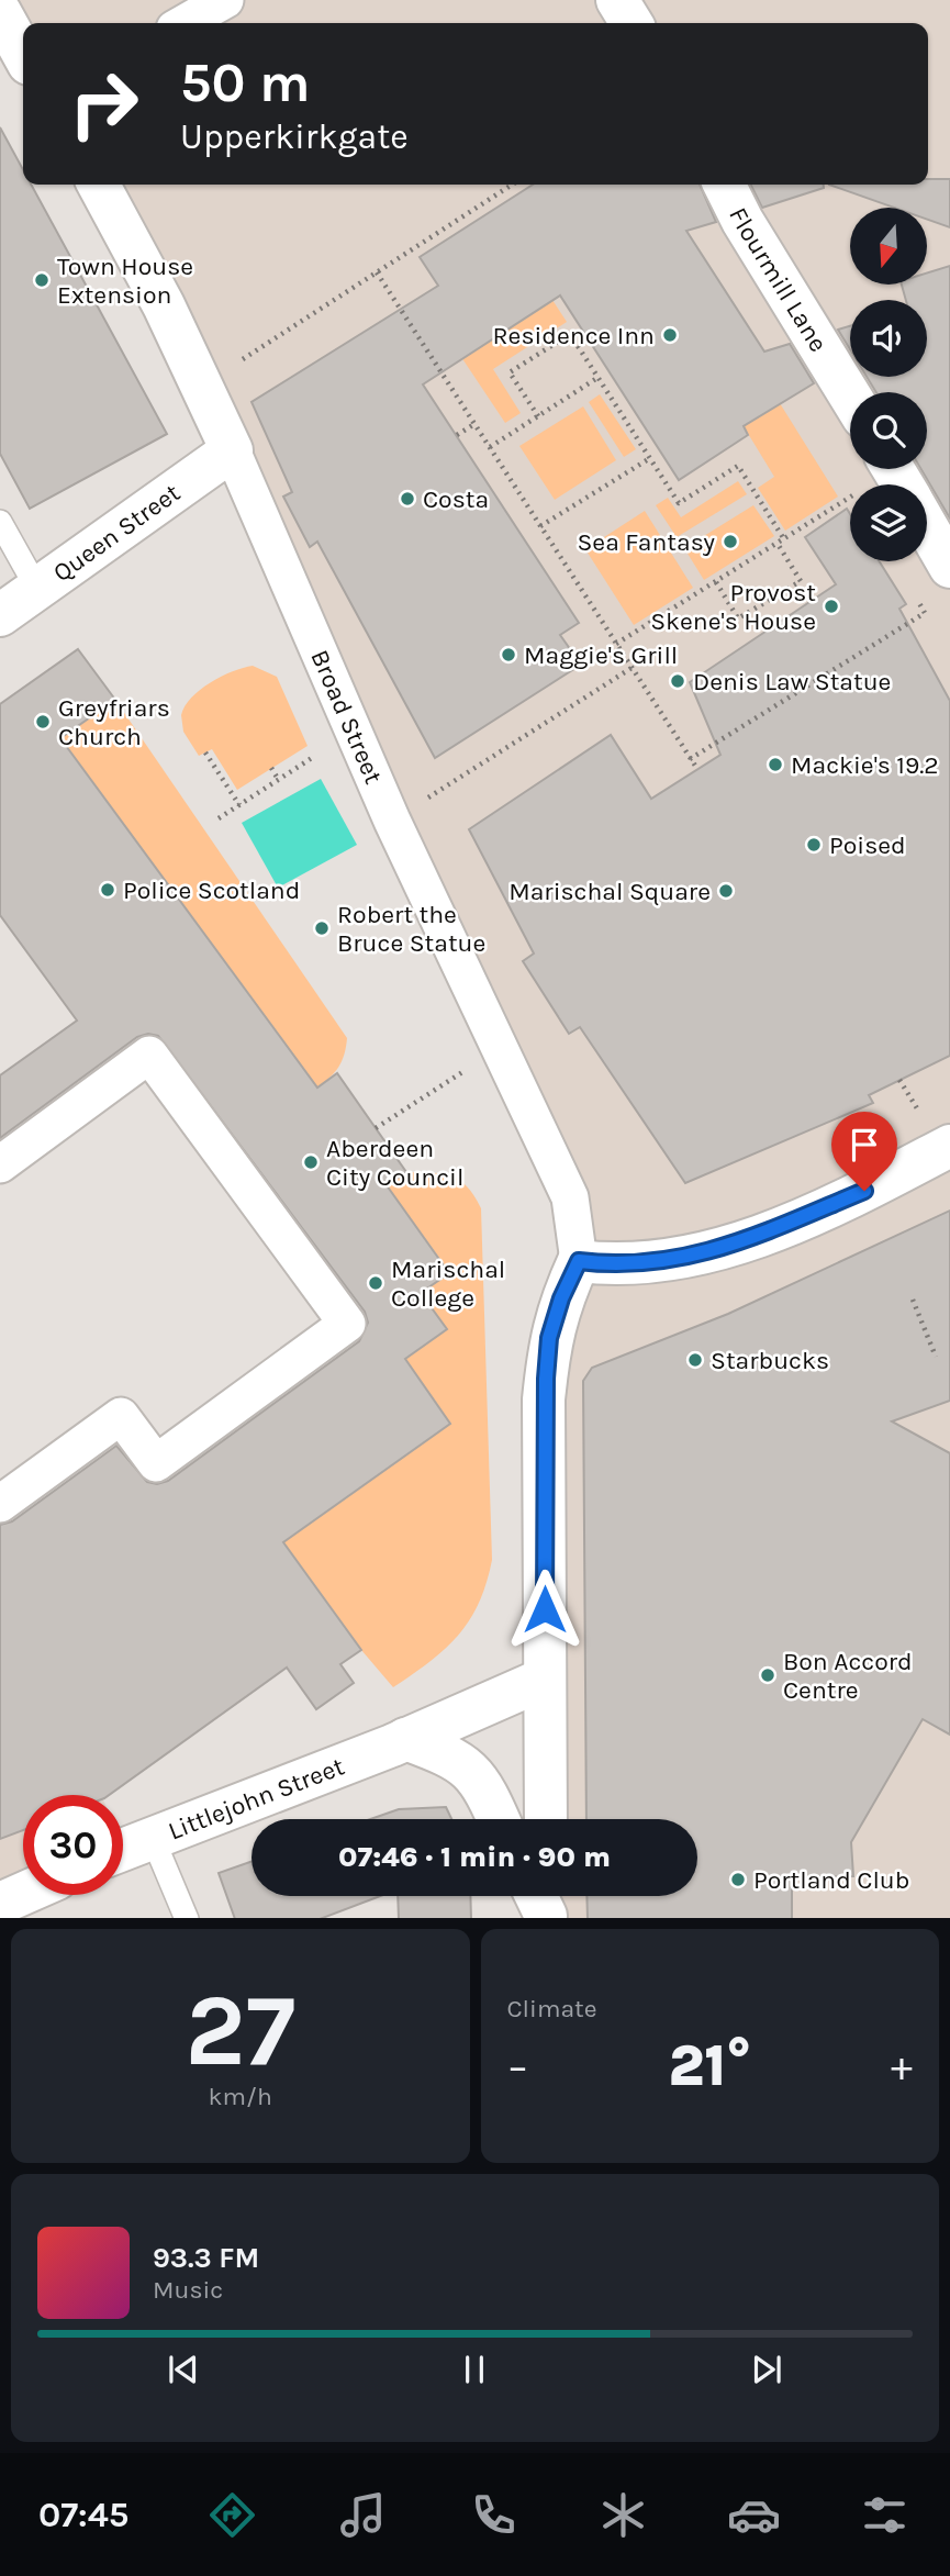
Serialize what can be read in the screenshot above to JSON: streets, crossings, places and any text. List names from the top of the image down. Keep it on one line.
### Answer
{"streets":{"street":["Flourmill Lane","Queen Street","Broad Street","Littlejohn Street"]},"crossings":[["Queen Street","Broad Street"]],"places":["Town House Extension","Residence Inn","Costa","Sea Fantasy","Provost Skene's House","Maggie's Grill","Denis Law Statue","Greyfriars Church","Mackie's 19.2","Poised","Police Scotland","Marischal Square","Robert the Bruce Statue","Aberdeen City Council","Marischal College","Starbucks","Bon Accord Centre","Portland Club"],"north":"bottom","page":{"turn":["50 m","Upperkirkgate"],"limit":"30","trip":"07:46 · 1 min · 90 m","tile":[["27","km/h"],"Climate"],"heat":["−","21°","+"],"song":["93.3 FM","Music"],"tabs":"07:45"}}
